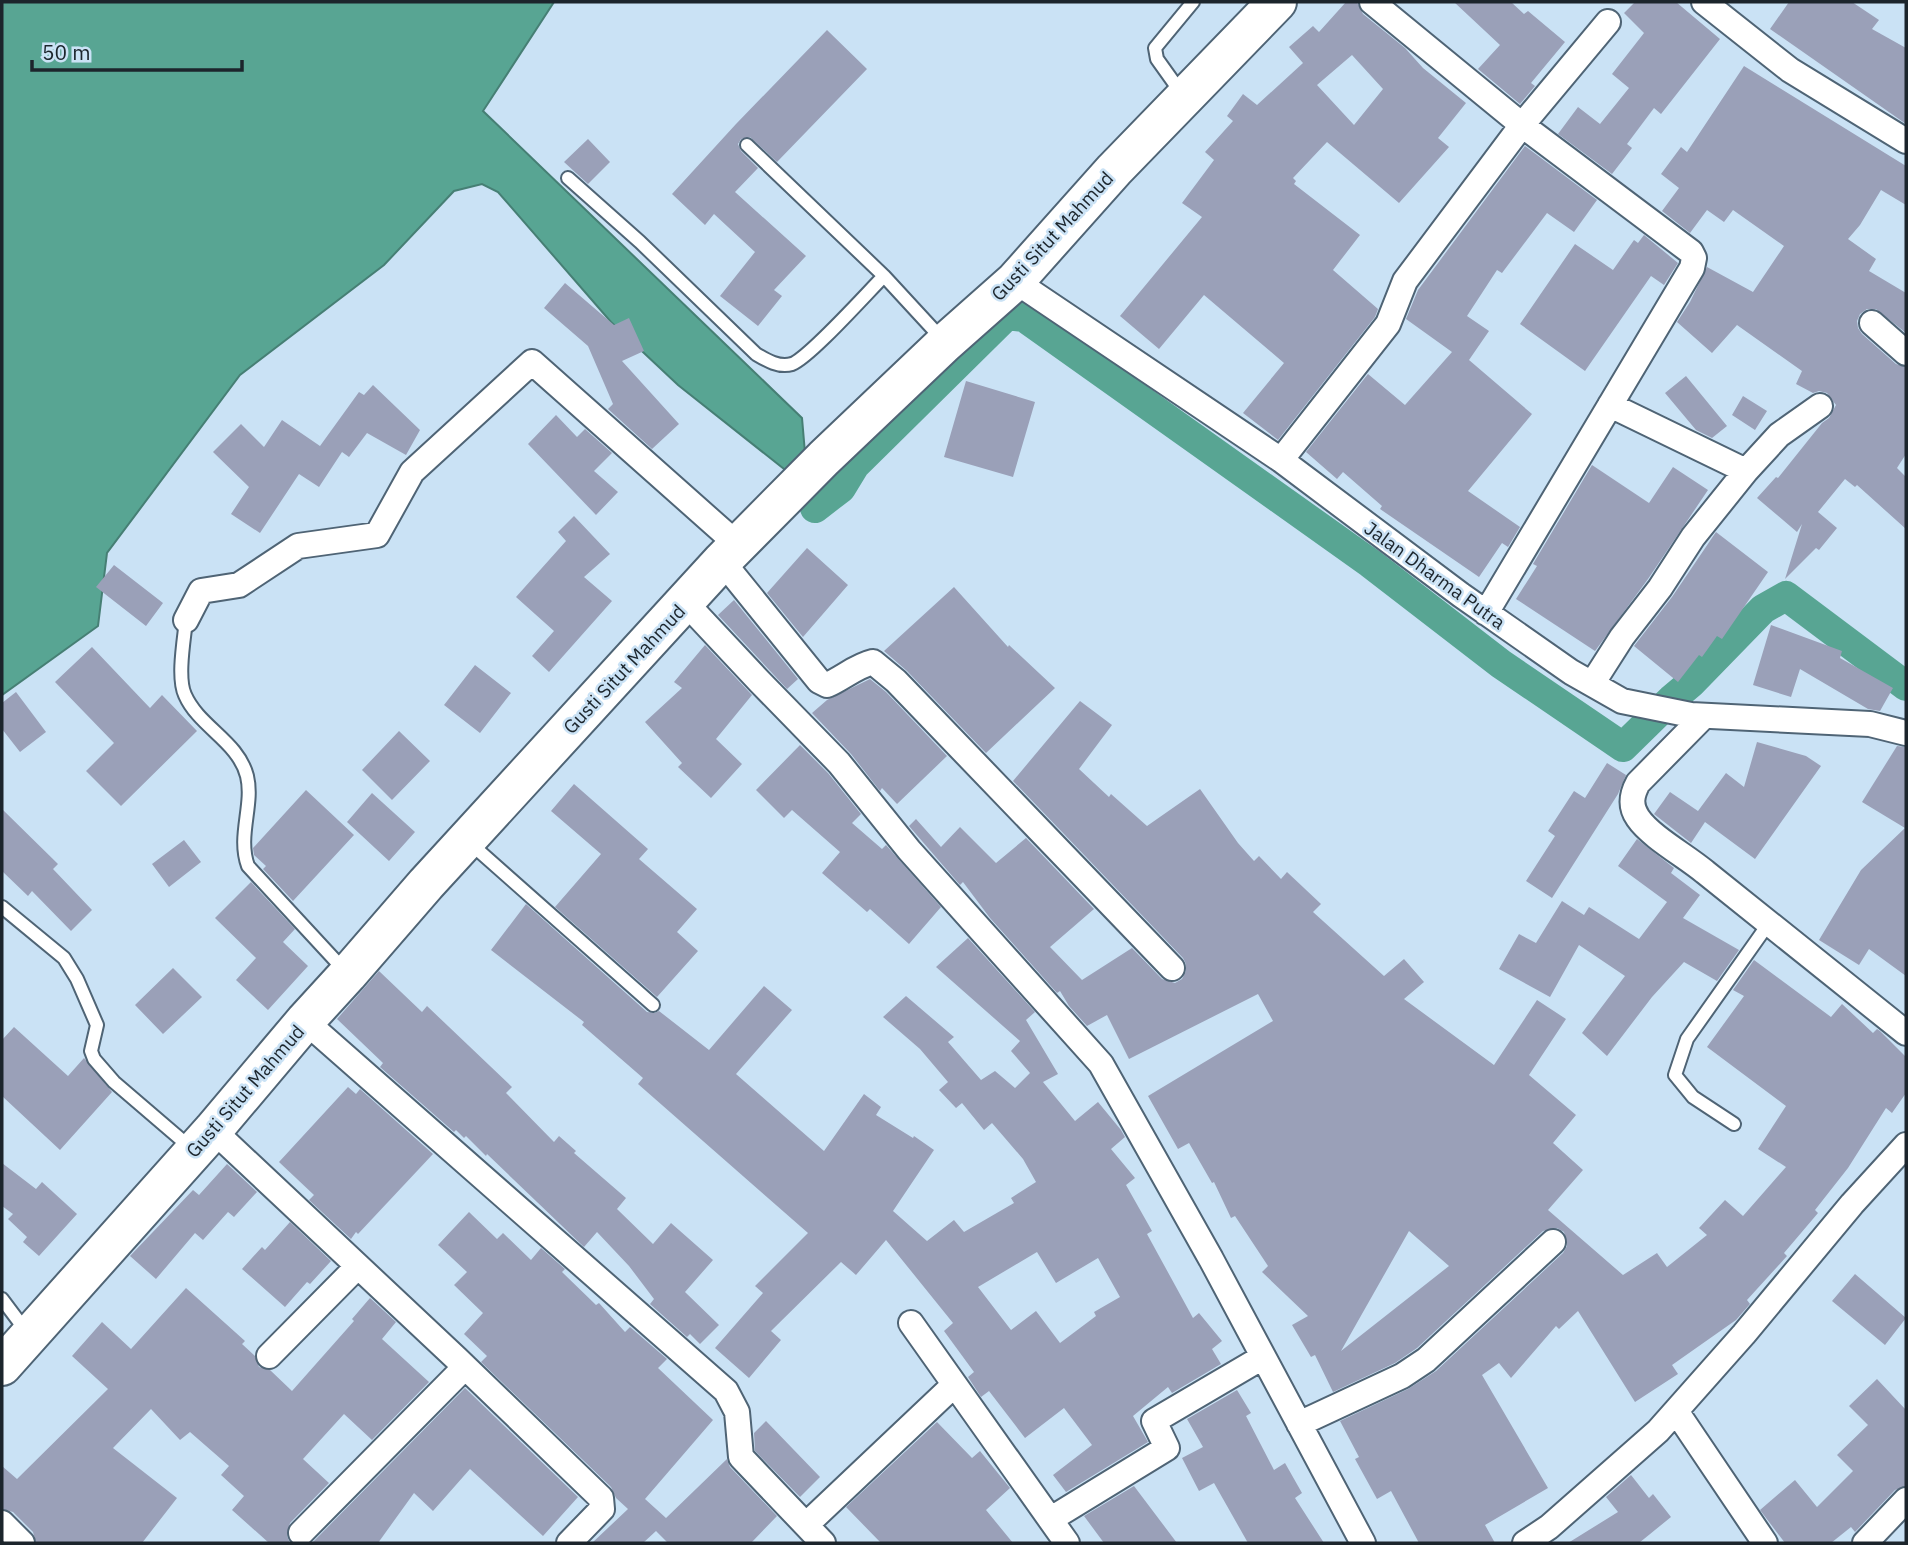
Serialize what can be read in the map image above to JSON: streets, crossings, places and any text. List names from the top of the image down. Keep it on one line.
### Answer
{"streets":{"highway":["Gusti Situt Mahmud"],"street":["Jalan Dharma Putra"]},"crossings":[["Gusti Situt Mahmud","Jalan Dharma Putra"]],"scale_bar":"50 m"}
